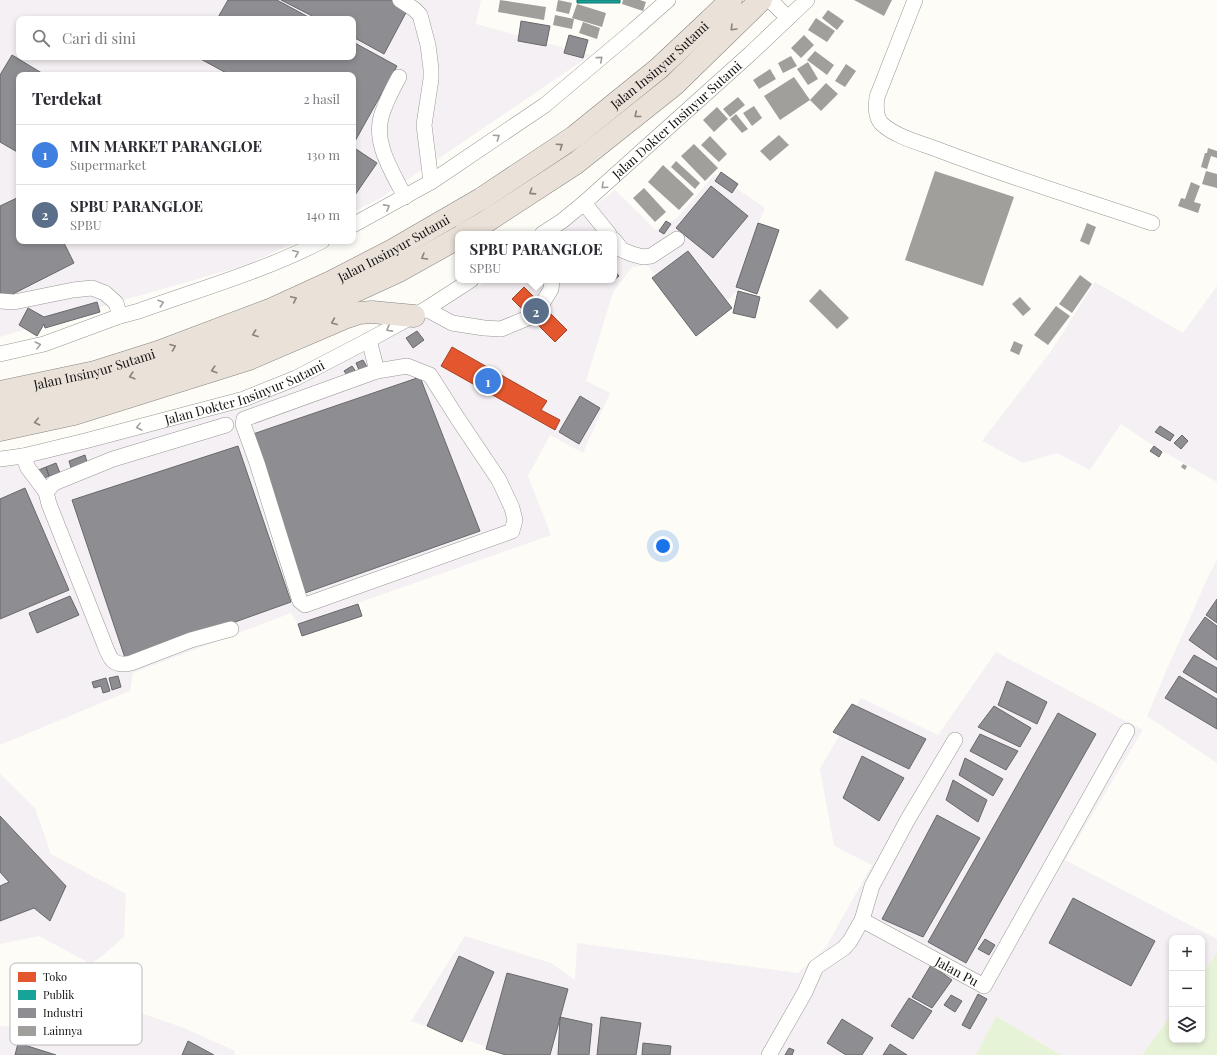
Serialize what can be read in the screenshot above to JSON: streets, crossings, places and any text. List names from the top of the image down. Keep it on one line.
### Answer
{"streets":{"highway":["Jalan Insinyur Sutami"],"street":["Jalan Dokter Insinyur Sutami","Jalan Pu"]},"legend":["Toko","Publik","Industri","Lainnya"],"page":{"search":"Cari di sini","heading":["Terdekat","2 hasil"],"list":[{"mark":"1","name":"MIN MARKET PARANGLOE","note":"Supermarket","value":"130 m"},{"mark":"2","name":"SPBU PARANGLOE","note":"SPBU","value":"140 m"}],"popup":["SPBU PARANGLOE","SPBU"],"pins":["2","1"],"map_buttons":["+","−"]}}
